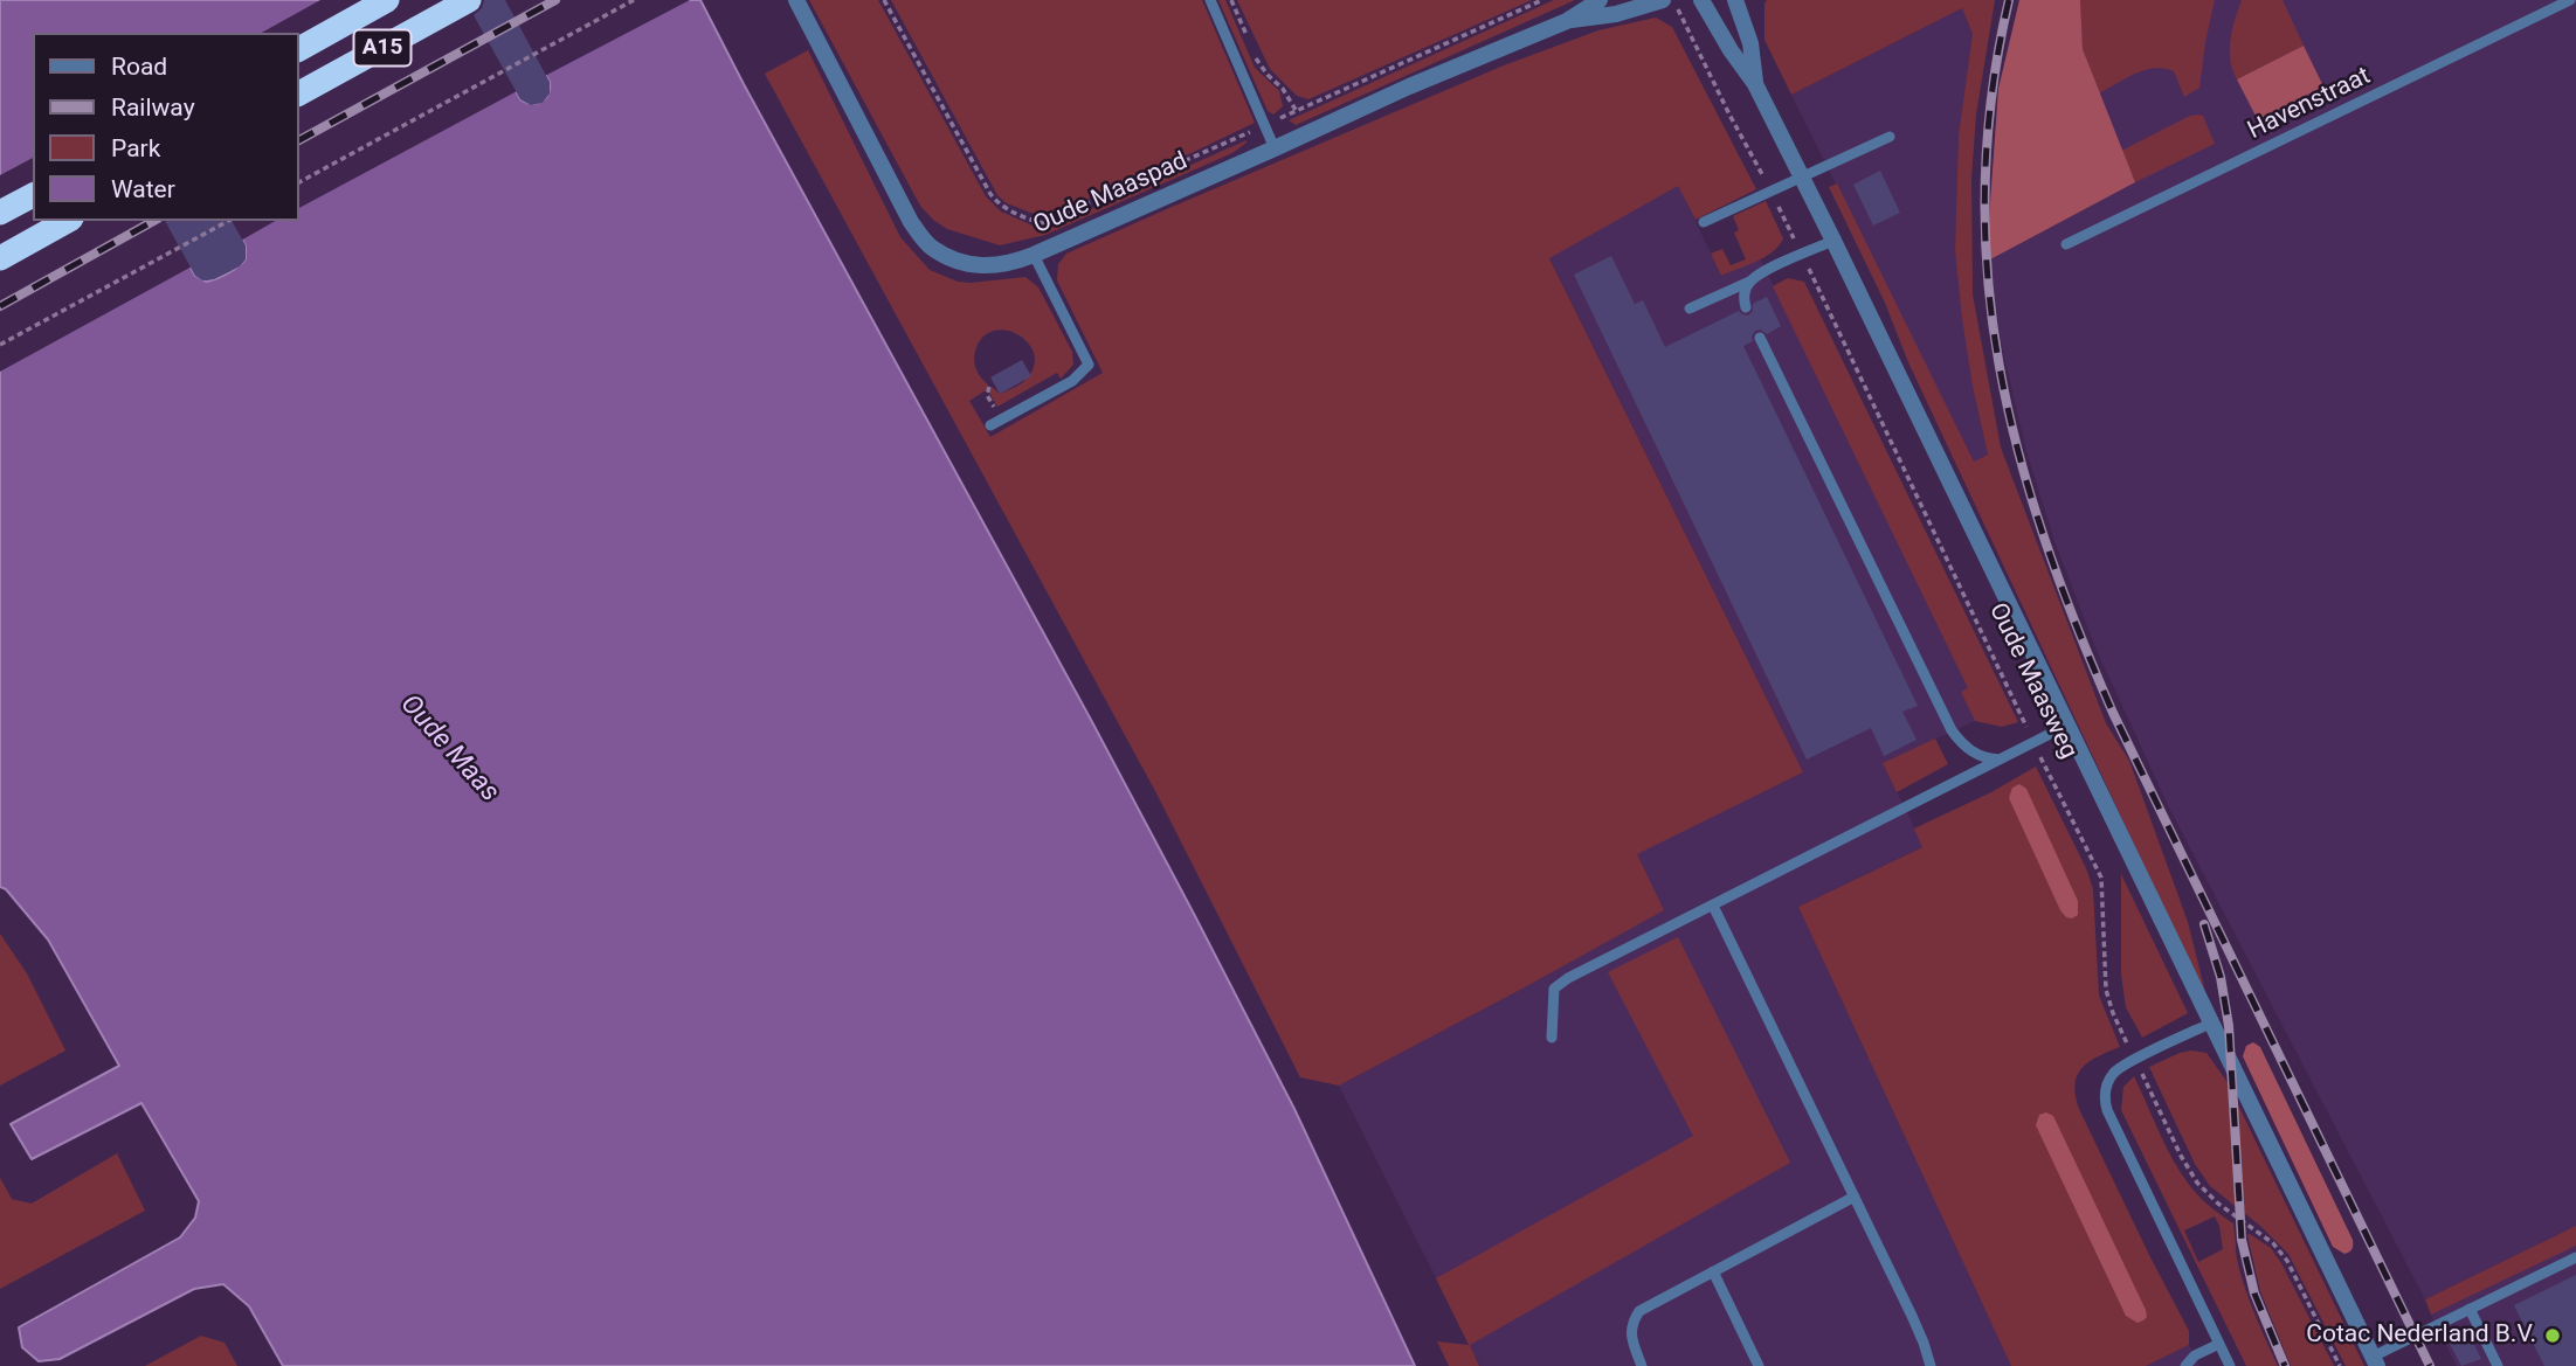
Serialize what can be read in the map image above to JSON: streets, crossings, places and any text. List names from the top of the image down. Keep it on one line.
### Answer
{"streets":{"highway":["A15"],"street":["Oude Maaspad","Oude Maasweg"],"lane":["Havenstraat"]},"water":["Oude Maas"],"places":["Cotac Nederland B.V."],"legend":["Road","Railway","Park","Water"]}
